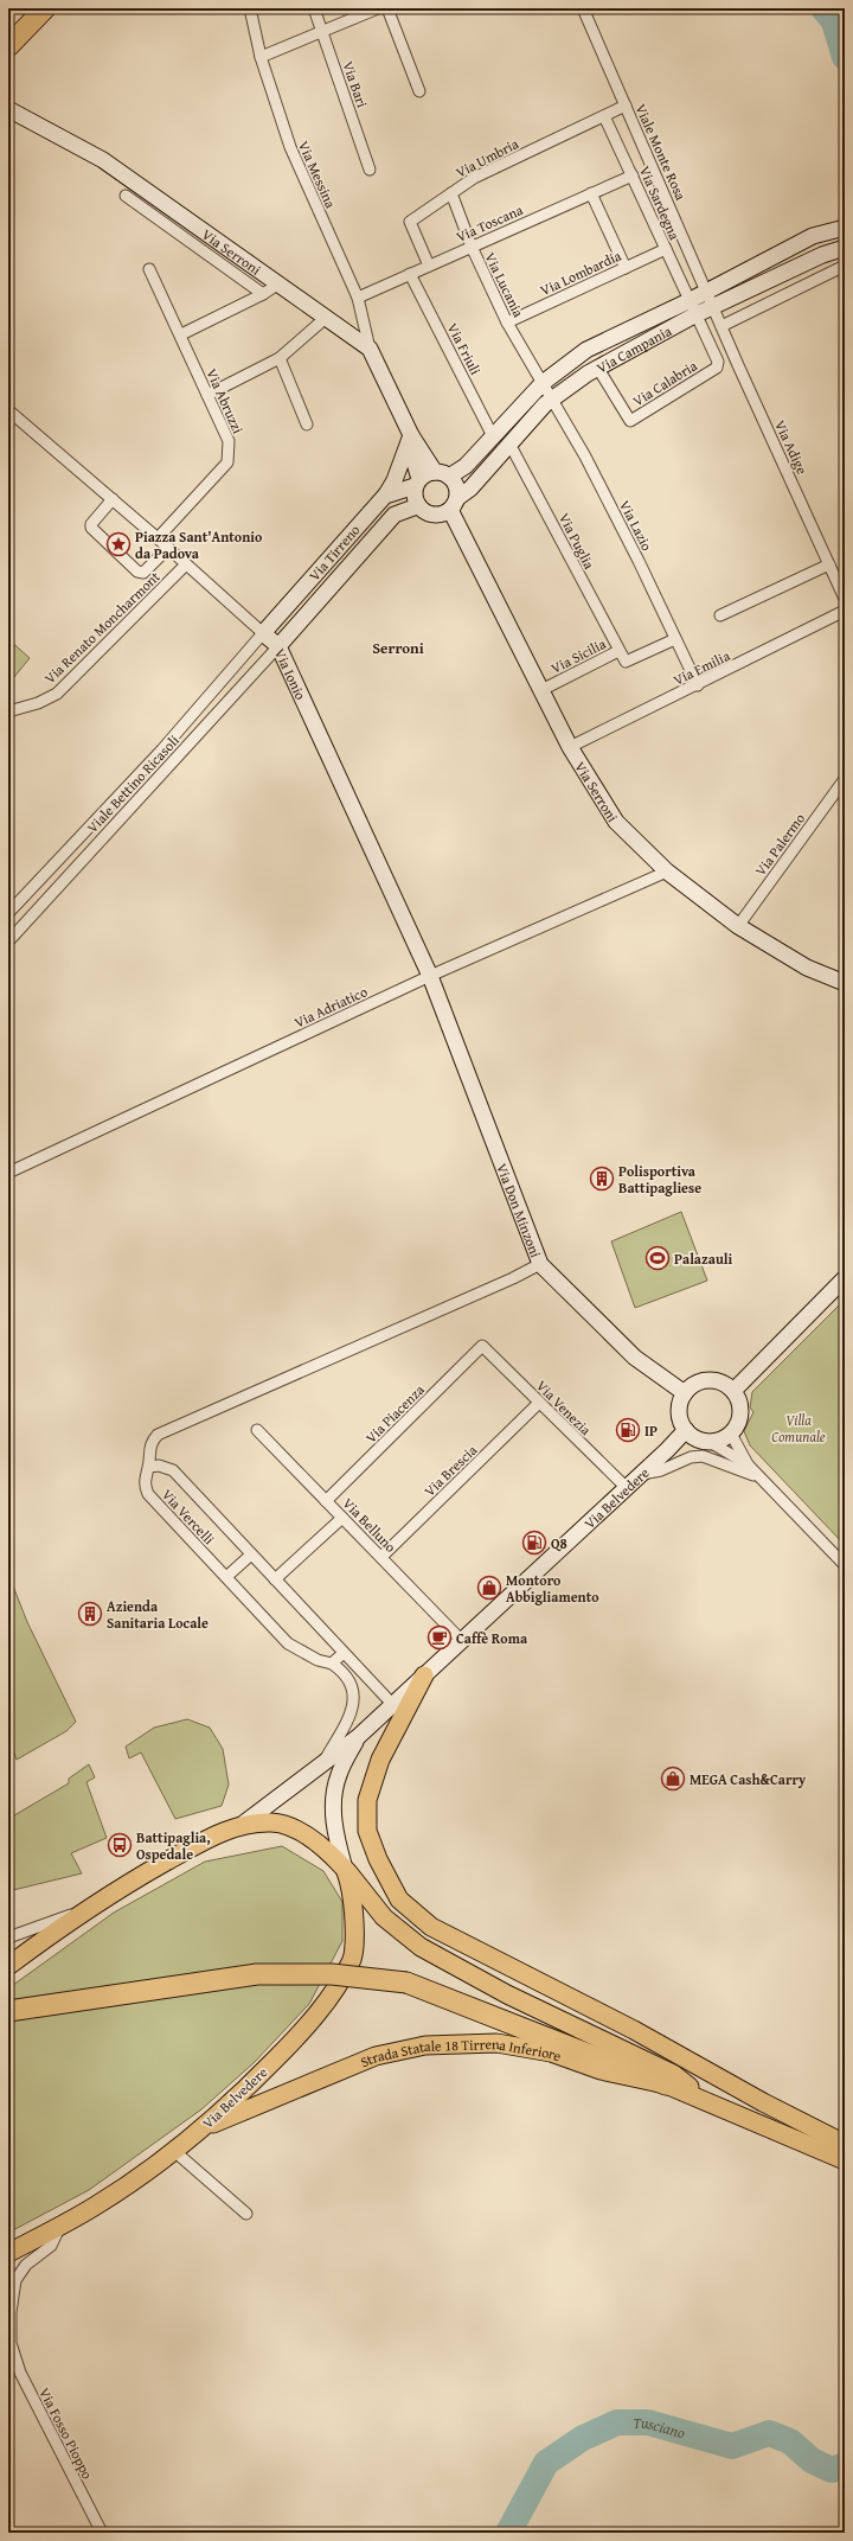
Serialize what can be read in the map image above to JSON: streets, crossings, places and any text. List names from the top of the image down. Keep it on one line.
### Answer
{"streets":{"main road":["Via Belvedere","Strada Statale 18 Tirrena Inferiore"],"street":["Via Bari","Viale Monte Rosa","Via Umbria","Via Messina","Via Sardegna","Via Toscana","Via Serroni","Via Lombardia","Via Lucania","Via Friuli","Via Campania","Via Calabria","Via Abruzzi","Via Adige","Via Lazio","Via Puglia","Via Tirreno","Via Renato Moncharmont","Via Sicilia","Via Emilia","Via Ionio","Viale Bettino Ricasoli","Via Palermo","Via Adriatico","Via Don Minzoni","Via Venezia","Via Piacenza","Via Brescia","Via Vercelli","Via Belluno","Via Fosso Pioppo"]},"crossings":[["Viale Monte Rosa","Via Umbria"],["Viale Monte Rosa","Via Campania"],["Viale Monte Rosa","Via Adige"],["Via Umbria","Via Sardegna"],["Via Umbria","Via Toscana"],["Via Umbria","Via Lucania"],["Via Messina","Via Toscana"],["Via Messina","Via Serroni"],["Via Sardegna","Via Toscana"],["Via Sardegna","Via Lombardia"],["Via Sardegna","Via Campania"],["Via Sardegna","Via Calabria"],["Via Toscana","Via Lucania"],["Via Toscana","Via Friuli"],["Via Serroni","Via Campania"],["Via Serroni","Via Tirreno"],["Via Serroni","Via Sicilia"],["Via Serroni","Via Emilia"],["Via Serroni","Via Palermo"],["Via Serroni","Via Adriatico"],["Via Lombardia","Via Lucania"],["Via Lucania","Via Campania"],["Via Lucania","Via Lazio"],["Via Friuli","Via Campania"],["Via Campania","Via Calabria"],["Via Campania","Via Adige"],["Via Campania","Via Lazio"],["Via Campania","Via Puglia"],["Via Campania","Via Tirreno"],["Via Abruzzi","Via Ionio"],["Via Lazio","Via Sicilia"],["Via Lazio","Via Emilia"],["Via Puglia","Via Sicilia"],["Via Tirreno","Via Ionio"],["Via Tirreno","Viale Bettino Ricasoli"],["Via Renato Moncharmont","Via Ionio"],["Via Ionio","Viale Bettino Ricasoli"],["Via Ionio","Via Adriatico"],["Via Ionio","Via Don Minzoni"],["Via Adriatico","Via Don Minzoni"],["Via Don Minzoni","Via Belvedere"],["Via Venezia","Via Piacenza"],["Via Venezia","Via Brescia"],["Via Venezia","Via Belvedere"],["Via Piacenza","Via Belluno"],["Via Brescia","Via Belluno"],["Via Belvedere","Via Vercelli"],["Via Belvedere","Via Belluno"],["Via Belvedere","Strada Statale 18 Tirrena Inferiore"],["Via Belvedere","Via Fosso Pioppo"]],"districts":["Serroni"],"water":["Tusciano"],"parks":["Villa Comunale"],"places":{"place":["Piazza Sant'Antonio da Padova"],"building":["Polisportiva Battipagliese","Azienda Sanitaria Locale"],"sports":["Palazauli"],"fuel station":["IP","Q8"],"shop":["Montoro Abbigliamento","MEGA Cash&Carry"],"cafe":["Caffè Roma"],"bus stop":["Battipaglia, Ospedale"]}}
